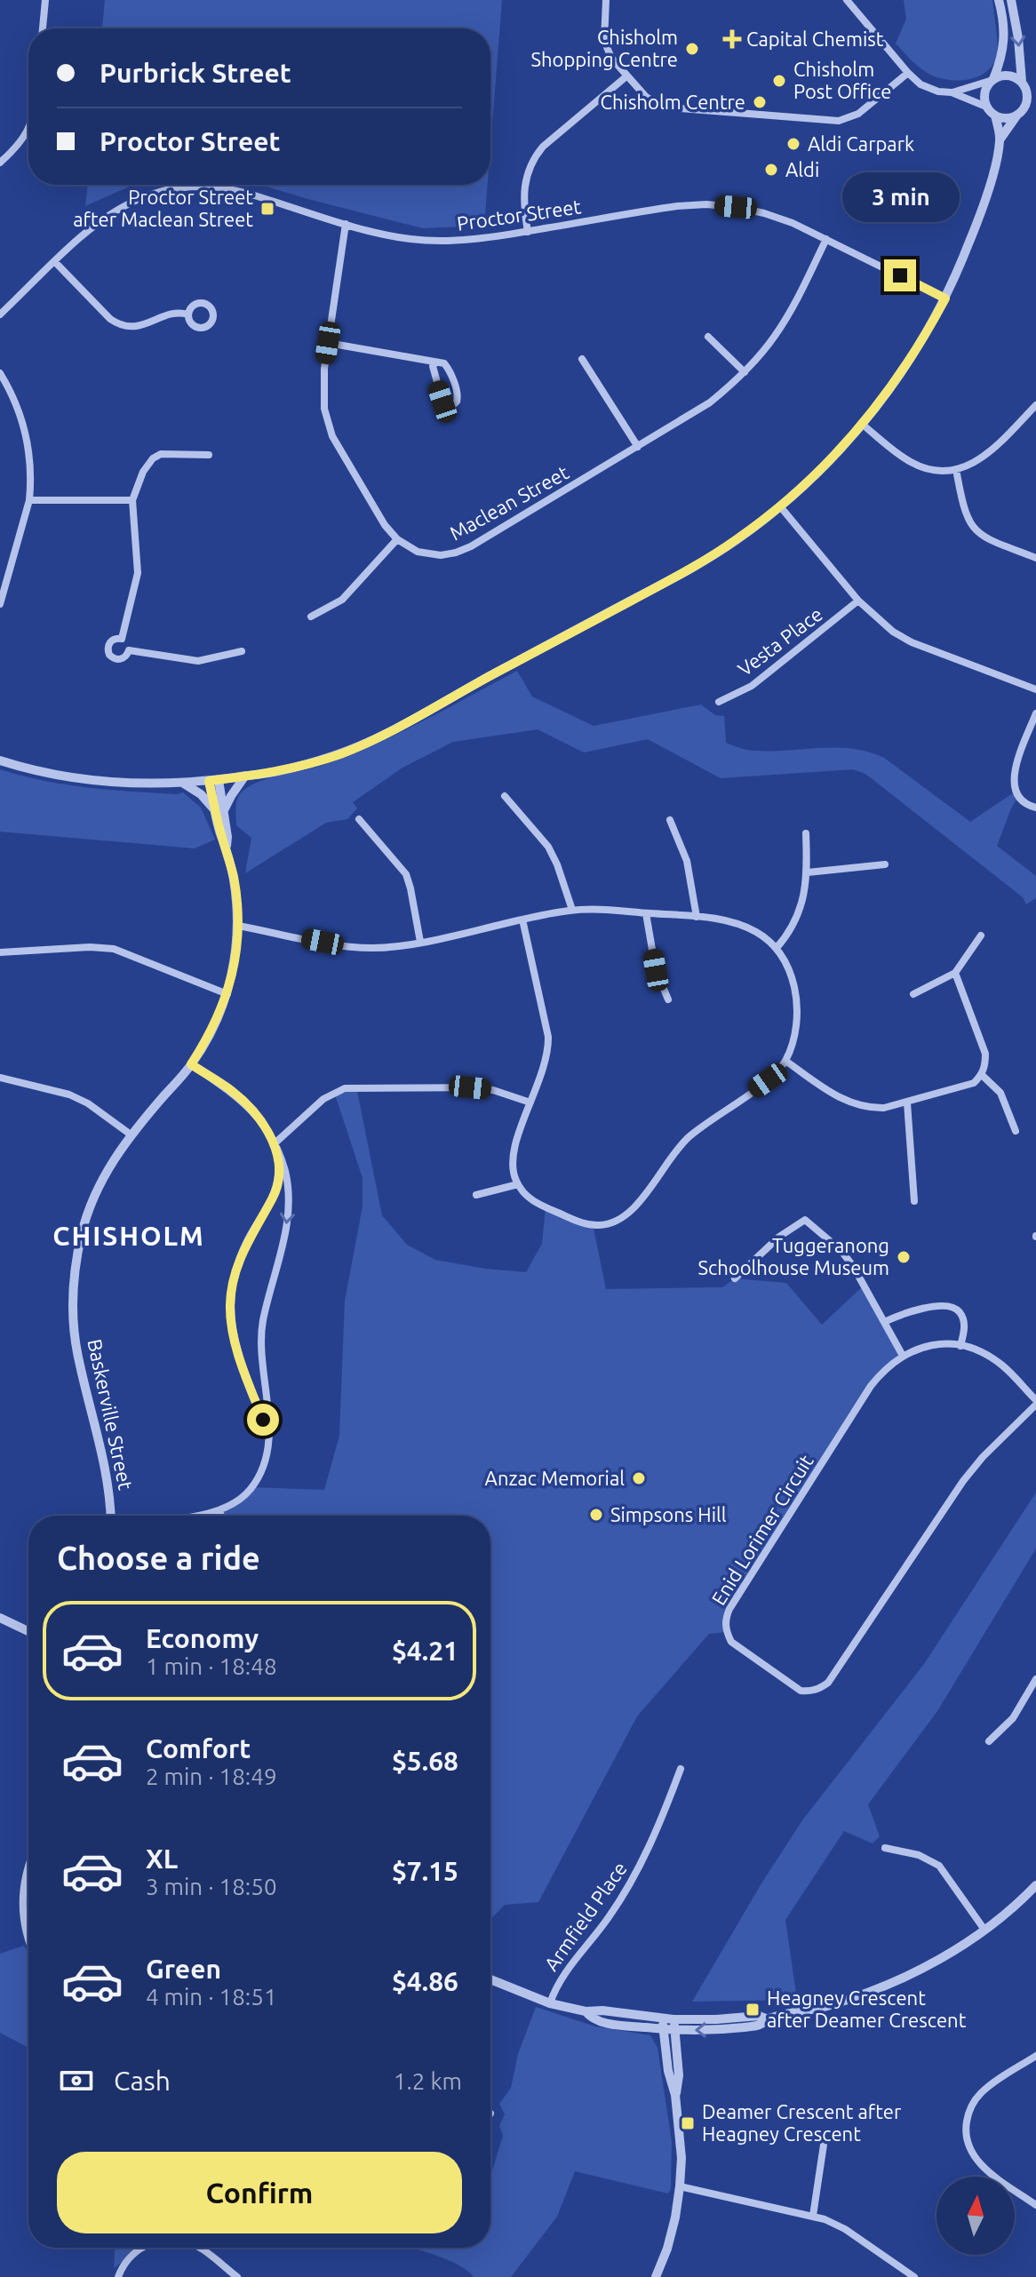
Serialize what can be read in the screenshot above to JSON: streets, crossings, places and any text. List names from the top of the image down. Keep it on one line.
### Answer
{"streets":{"street":["Proctor Street","Maclean Street","Vesta Place","Baskerville Street","Enid Lorimer Circuit","Armfield Place"]},"crossings":[["Proctor Street","Maclean Street"]],"districts":["CHISHOLM"],"places":{"health":["Capital Chemist"],"other":["Chisholm Shopping Centre","Chisholm Post Office","Chisholm Centre","Aldi Carpark","Aldi","Tuggeranong Schoolhouse Museum","Anzac Memorial","Simpsons Hill"],"transit":["Proctor Street after Maclean Street","Heagney Crescent after Deamer Crescent","Deamer Crescent after Heagney Crescent"]},"north":"top","page":{"banner":["Purbrick Street","Proctor Street"],"bubble":"3 min","heading":"Choose a ride","list":[{"name":"Economy","note":"1 min · 18:48","value":"$4.21"},{"name":"Comfort","note":"2 min · 18:49","value":"$5.68"},{"name":"XL","note":"3 min · 18:50","value":"$7.15"},{"name":"Green","note":"4 min · 18:51","value":"$4.86"}],"pay":["Cash","1.2 km"],"buttons":"Confirm"}}
